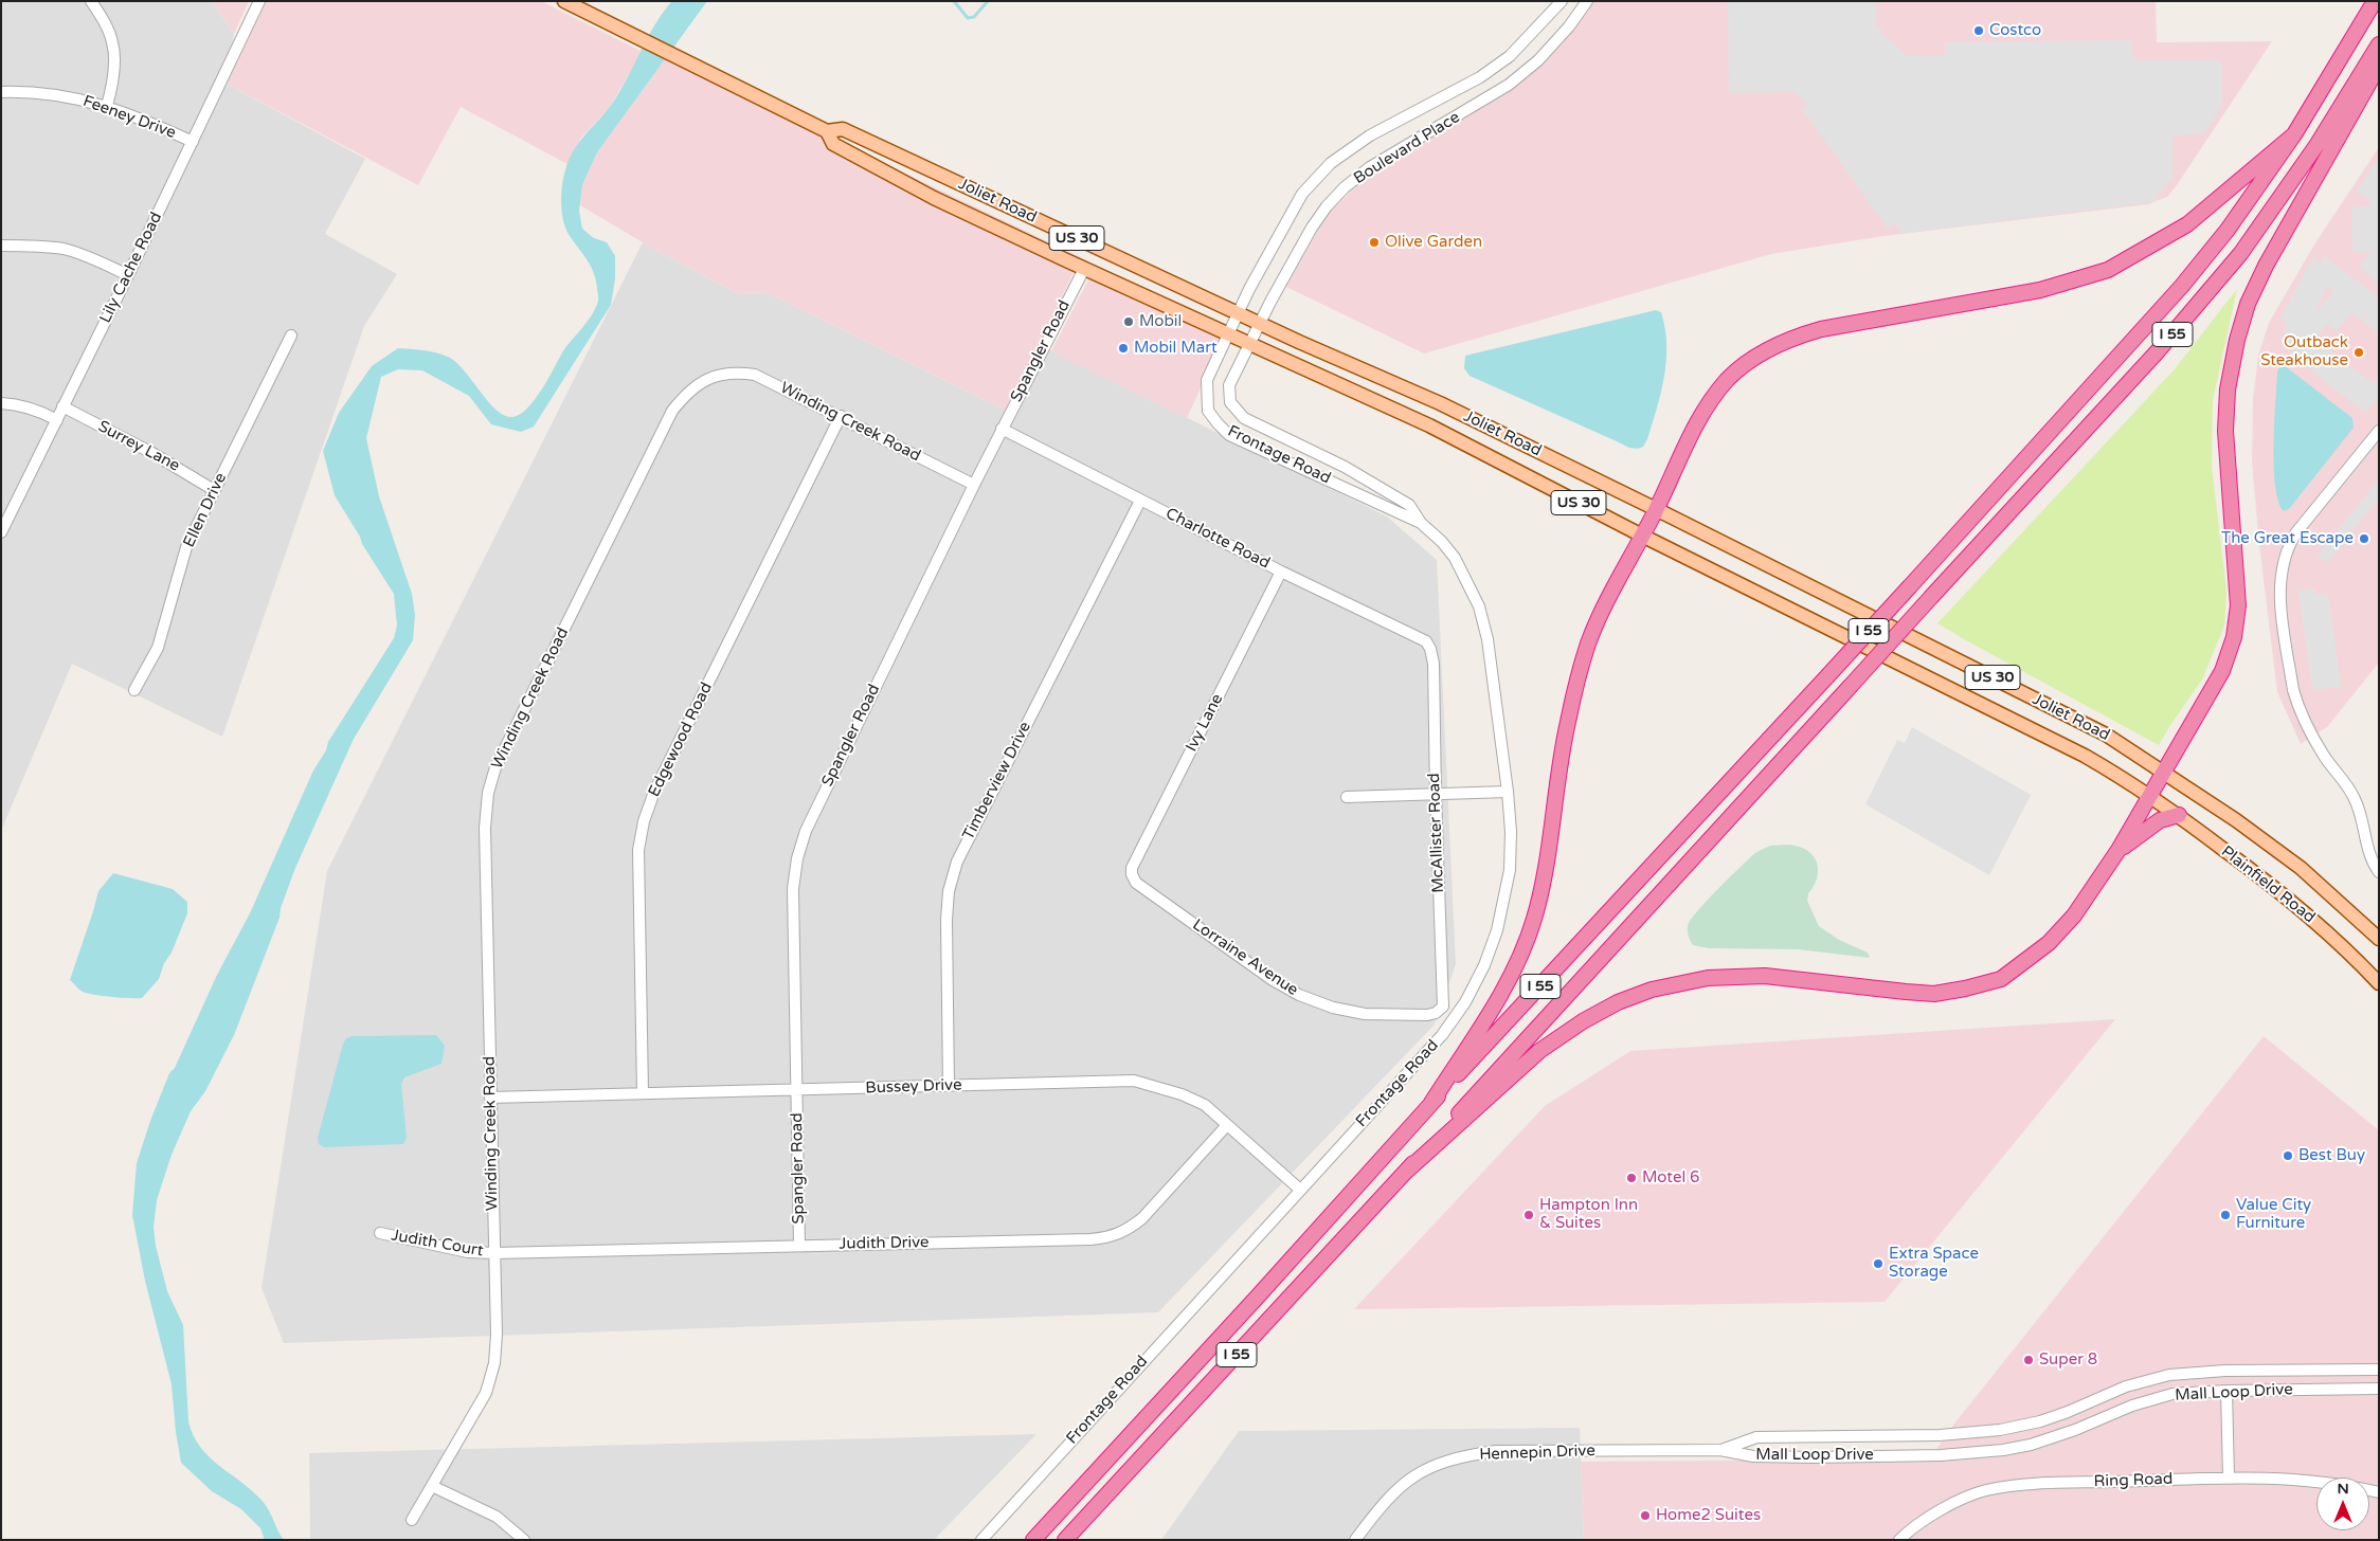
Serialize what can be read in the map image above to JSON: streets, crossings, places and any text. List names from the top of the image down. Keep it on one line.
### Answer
{"streets":{"highway":["I 55"],"main road":["Joliet Road","US 30","Plainfield Road"],"street":["Feeney Drive","Boulevard Place","Lily Cache Road","Spangler Road","Winding Creek Road","Surrey Lane","Frontage Road","Ellen Drive","Charlotte Road","Ivy Lane","Edgewood Road","Timberview Drive","McAllister Road","Lorraine Avenue","Bussey Drive","Judith Court","Judith Drive","Mall Loop Drive","Hennepin Drive","Ring Road"]},"crossings":[["Feeney Drive","Lily Cache Road"],["Boulevard Place","Joliet Road"],["Boulevard Place","Frontage Road"],["Joliet Road","Spangler Road"],["Joliet Road","Frontage Road"],["Joliet Road","Plainfield Road"],["Lily Cache Road","Surrey Lane"],["Spangler Road","Winding Creek Road"],["Spangler Road","Charlotte Road"],["Spangler Road","Bussey Drive"],["Spangler Road","Judith Drive"],["Winding Creek Road","Edgewood Road"],["Winding Creek Road","Bussey Drive"],["Winding Creek Road","Judith Court"],["Winding Creek Road","Judith Drive"],["Surrey Lane","Ellen Drive"],["Frontage Road","Bussey Drive"],["Charlotte Road","Ivy Lane"],["Charlotte Road","Timberview Drive"],["Charlotte Road","McAllister Road"],["Ivy Lane","Lorraine Avenue"],["Edgewood Road","Bussey Drive"],["Timberview Drive","Bussey Drive"],["McAllister Road","Lorraine Avenue"],["Bussey Drive","Judith Drive"],["Judith Court","Judith Drive"],["Mall Loop Drive","Hennepin Drive"]],"places":["Costco","Olive Garden","Mobil","Mobil Mart","Outback Steakhouse","The Great Escape","Best Buy","Motel 6","Hampton Inn & Suites","Value City Furniture","Extra Space Storage","Super 8","Home2 Suites"],"north":"top"}
